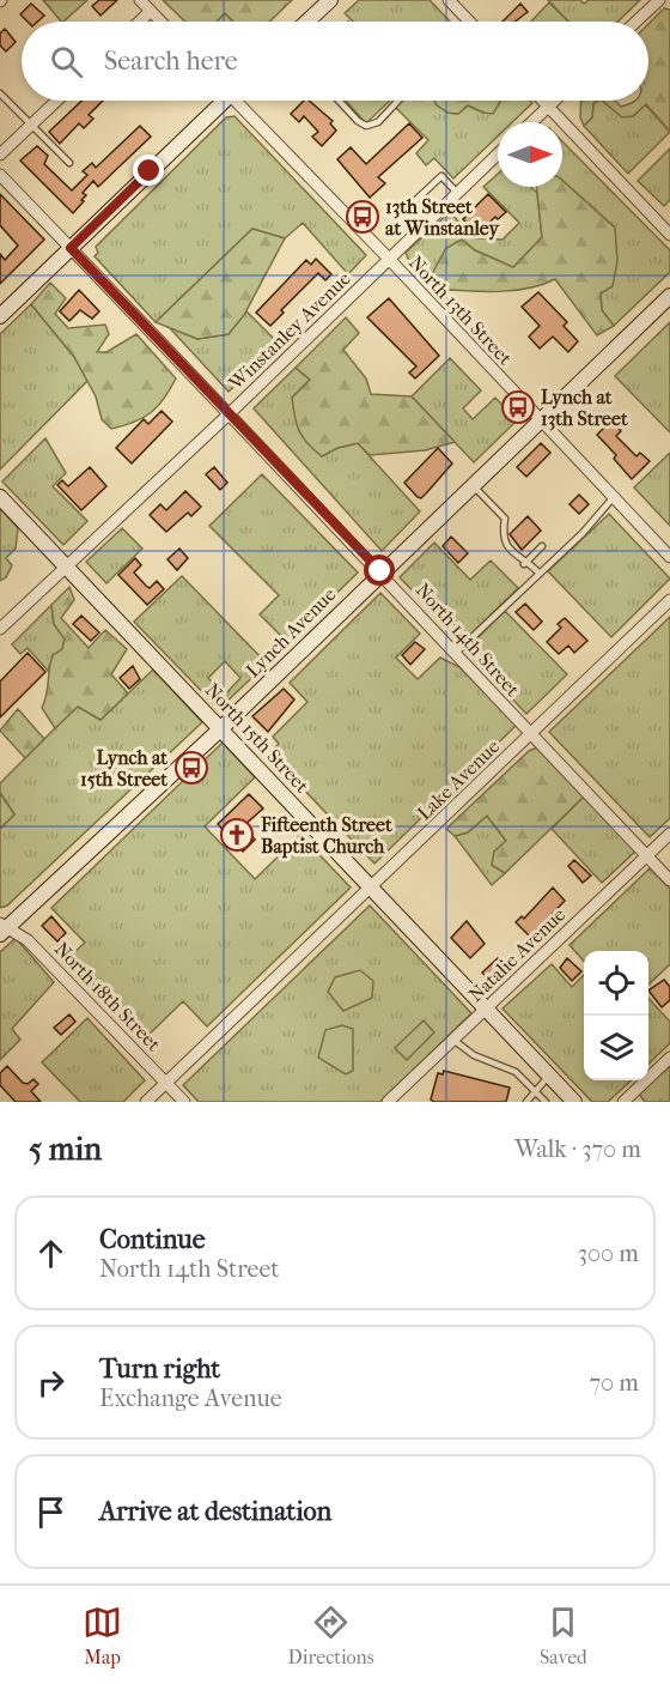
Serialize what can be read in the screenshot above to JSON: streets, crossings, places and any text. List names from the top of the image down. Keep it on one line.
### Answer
{"streets":{"street":["North 13th Street","Winstanley Avenue","Lynch Avenue","North 14th Street","North 15th Street","Lake Avenue","Natalie Avenue","North 18th Street"]},"crossings":[["North 13th Street","Winstanley Avenue"],["North 13th Street","Lynch Avenue"],["Winstanley Avenue","North 14th Street"],["Winstanley Avenue","North 15th Street"],["Lynch Avenue","North 14th Street"],["Lynch Avenue","North 15th Street"],["Lynch Avenue","North 18th Street"],["North 14th Street","Lake Avenue"],["North 14th Street","Natalie Avenue"],["North 15th Street","Lake Avenue"],["North 15th Street","Natalie Avenue"],["Lake Avenue","North 18th Street"]],"places":{"bus stop":["13th Street at Winstanley","Lynch at 13th Street","Lynch at 15th Street"],"church":["Fifteenth Street Baptist Church"]},"north":"right","page":{"search":"Search here","heading":["5 min","Walk · 370 m"],"list":[["Continue","North 14th Street","300 m"],["Turn right","Exchange Avenue","70 m"],"Arrive at destination"],"nav":["Map","Directions","Saved"]}}
